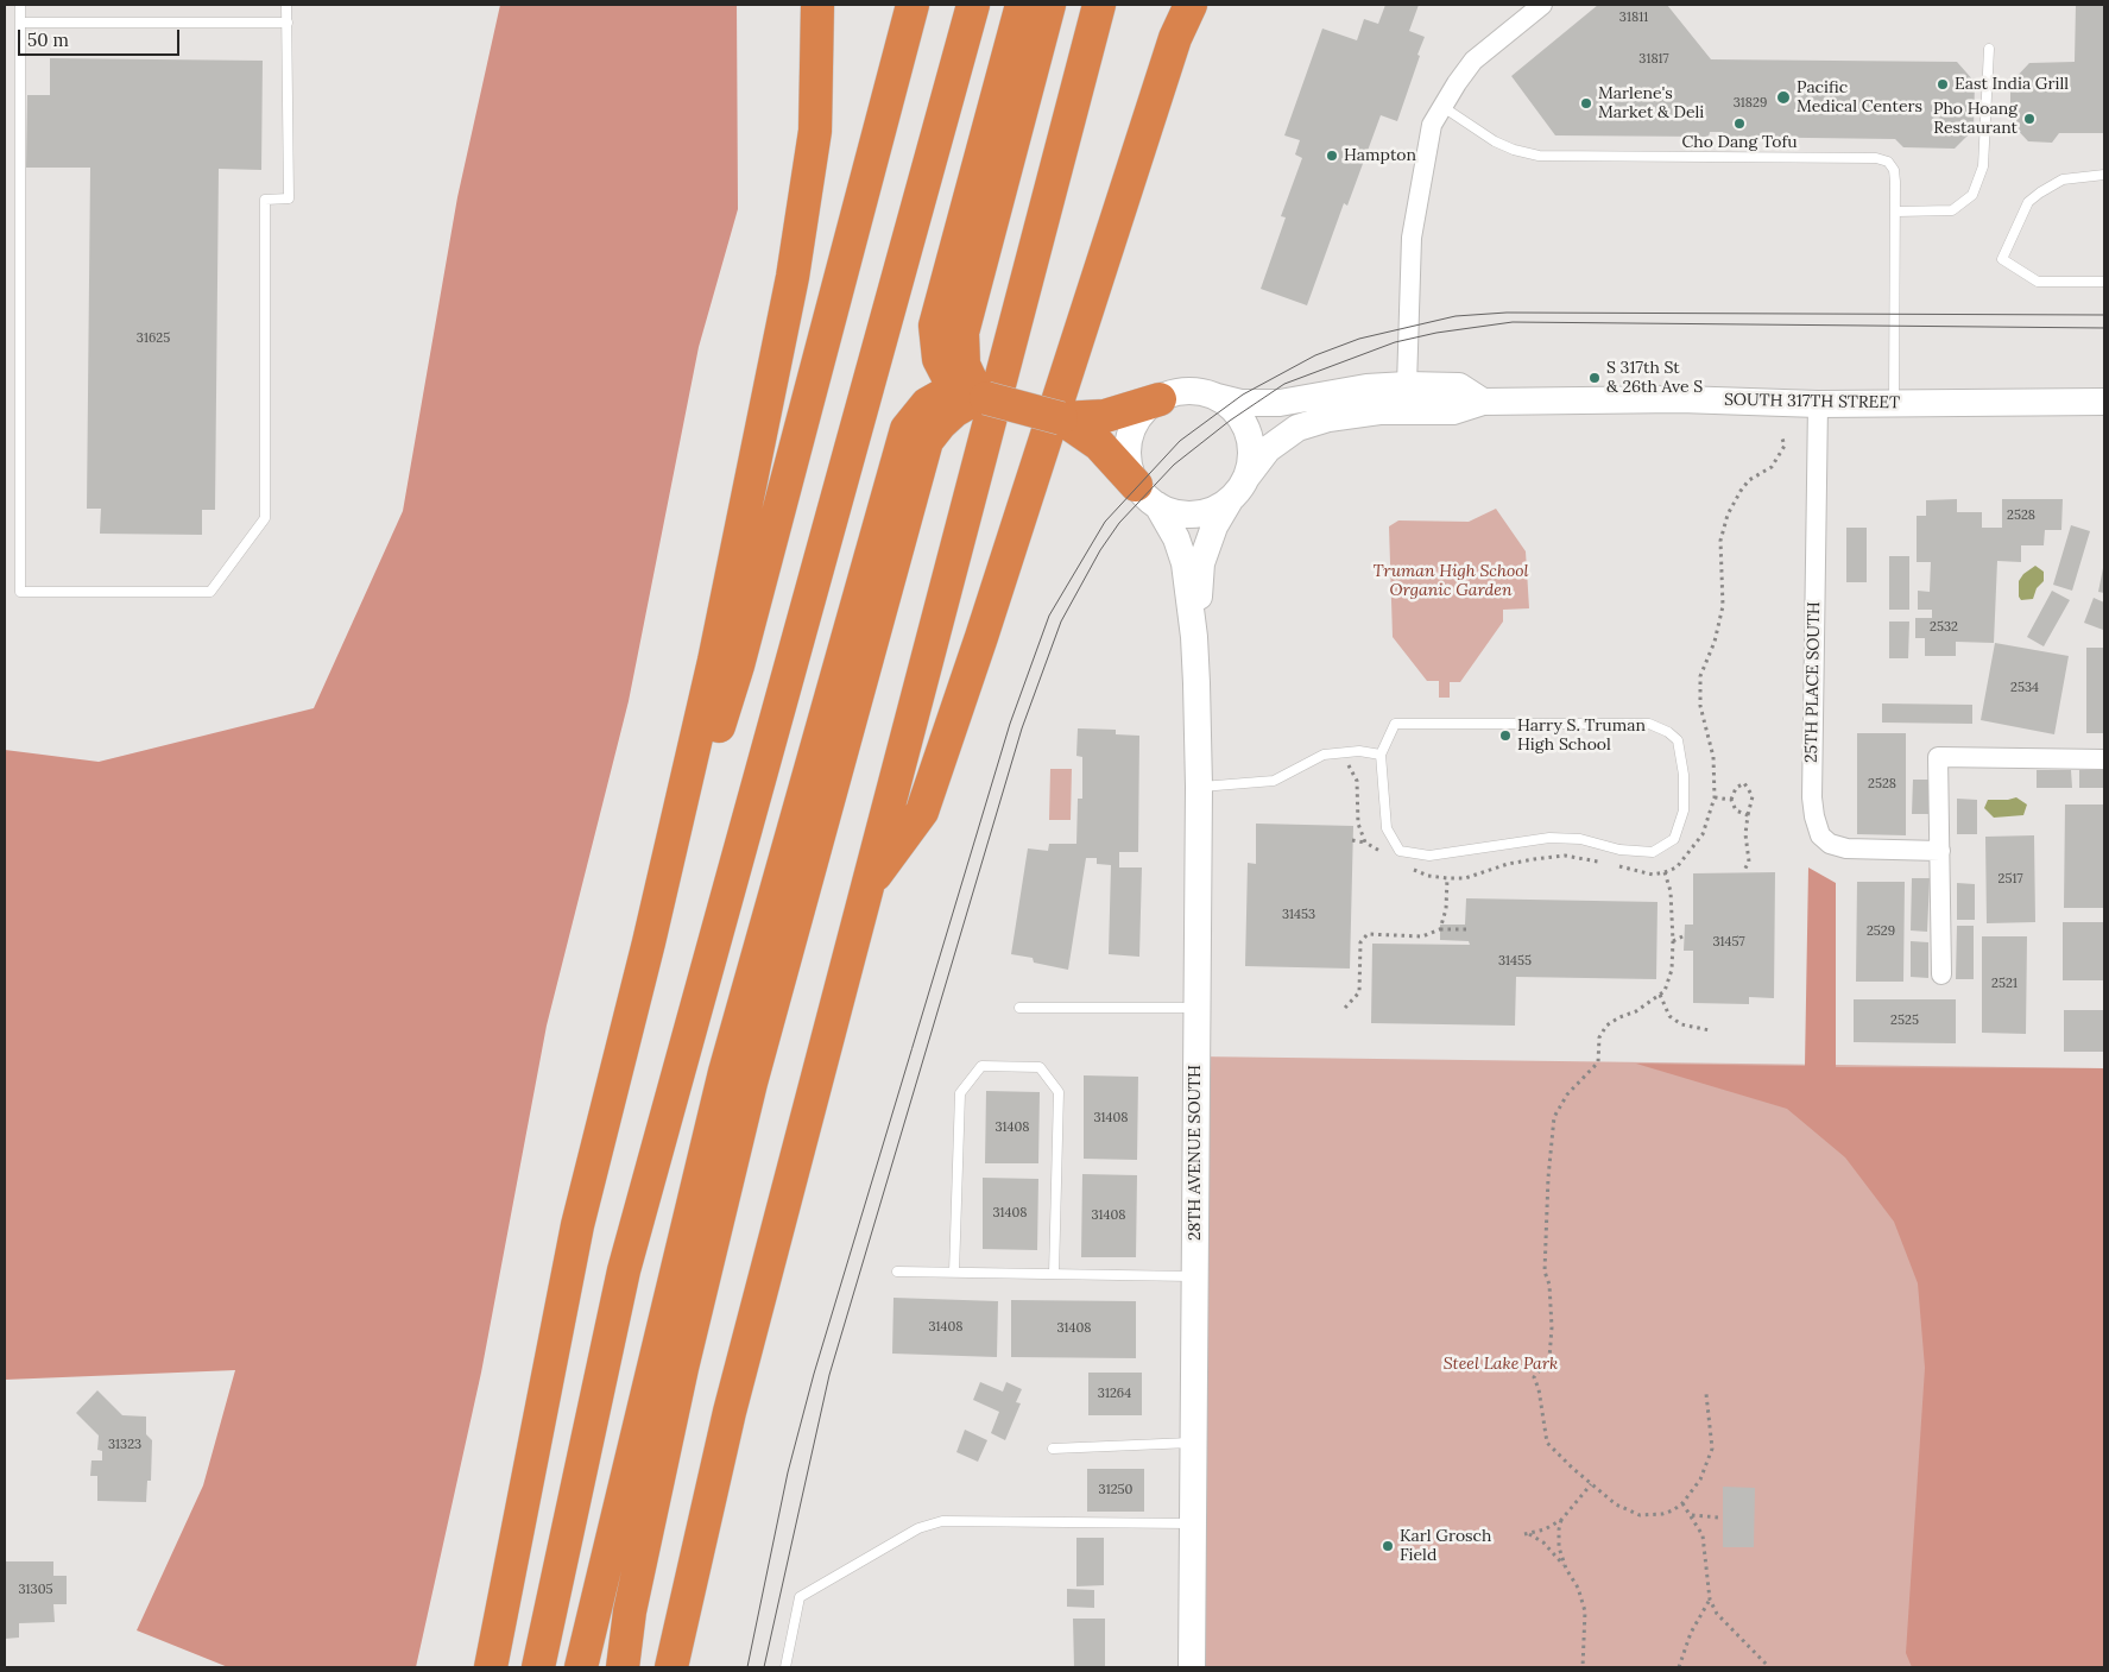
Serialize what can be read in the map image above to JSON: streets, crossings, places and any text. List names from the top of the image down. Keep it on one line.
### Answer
{"streets":{"street":["SOUTH 317TH STREET","25TH PLACE SOUTH","28TH AVENUE SOUTH"]},"crossings":[["SOUTH 317TH STREET","25TH PLACE SOUTH"],["SOUTH 317TH STREET","28TH AVENUE SOUTH"]],"parks":["Truman High School Organic Garden","Steel Lake Park"],"places":["East India Grill","Pacific Medical Centers","Marlene's Market & Deli","Pho Hoang Restaurant","Cho Dang Tofu","Hampton","S 317th St & 26th Ave S","Harry S. Truman High School","Karl Grosch Field"],"house_numbers":["31811","31817","31829","31625","2528","2532","2534","2528","2517","31453","2529","31457","31455","2521","2525","31408","31408","31408","31408","31408","31408","31264","31323","31250","31305"],"scale_bar":"50 m"}
